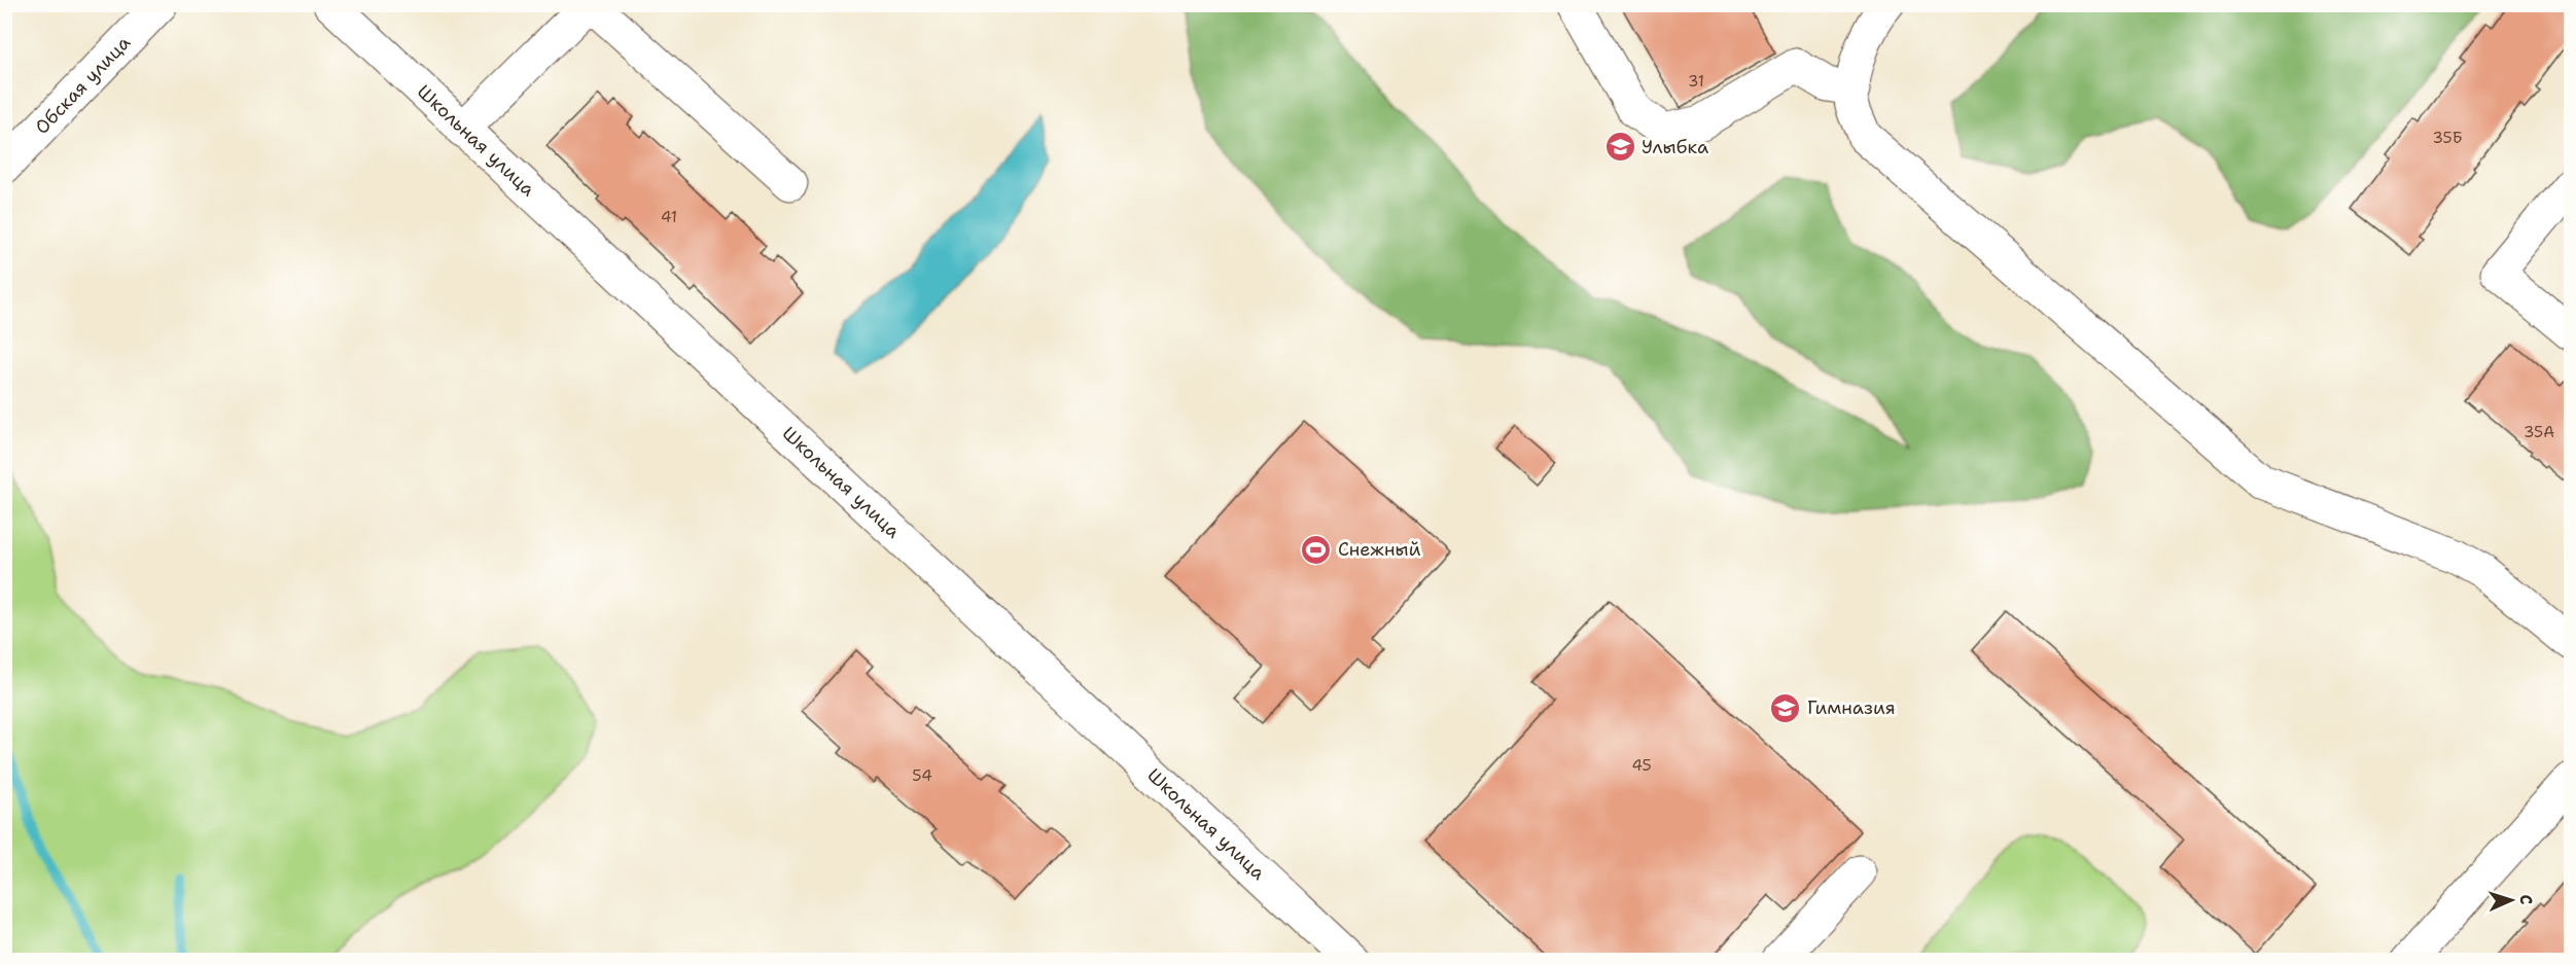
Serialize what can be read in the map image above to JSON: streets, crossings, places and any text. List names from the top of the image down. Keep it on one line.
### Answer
{"streets":{"street":["Обская улица","Школьная улица"]},"places":{"school or university":["Улыбка","Гимназия"],"sports":["Снежный"]},"house_numbers":["31","35Б","41","35А","45","54"],"north":"right"}
